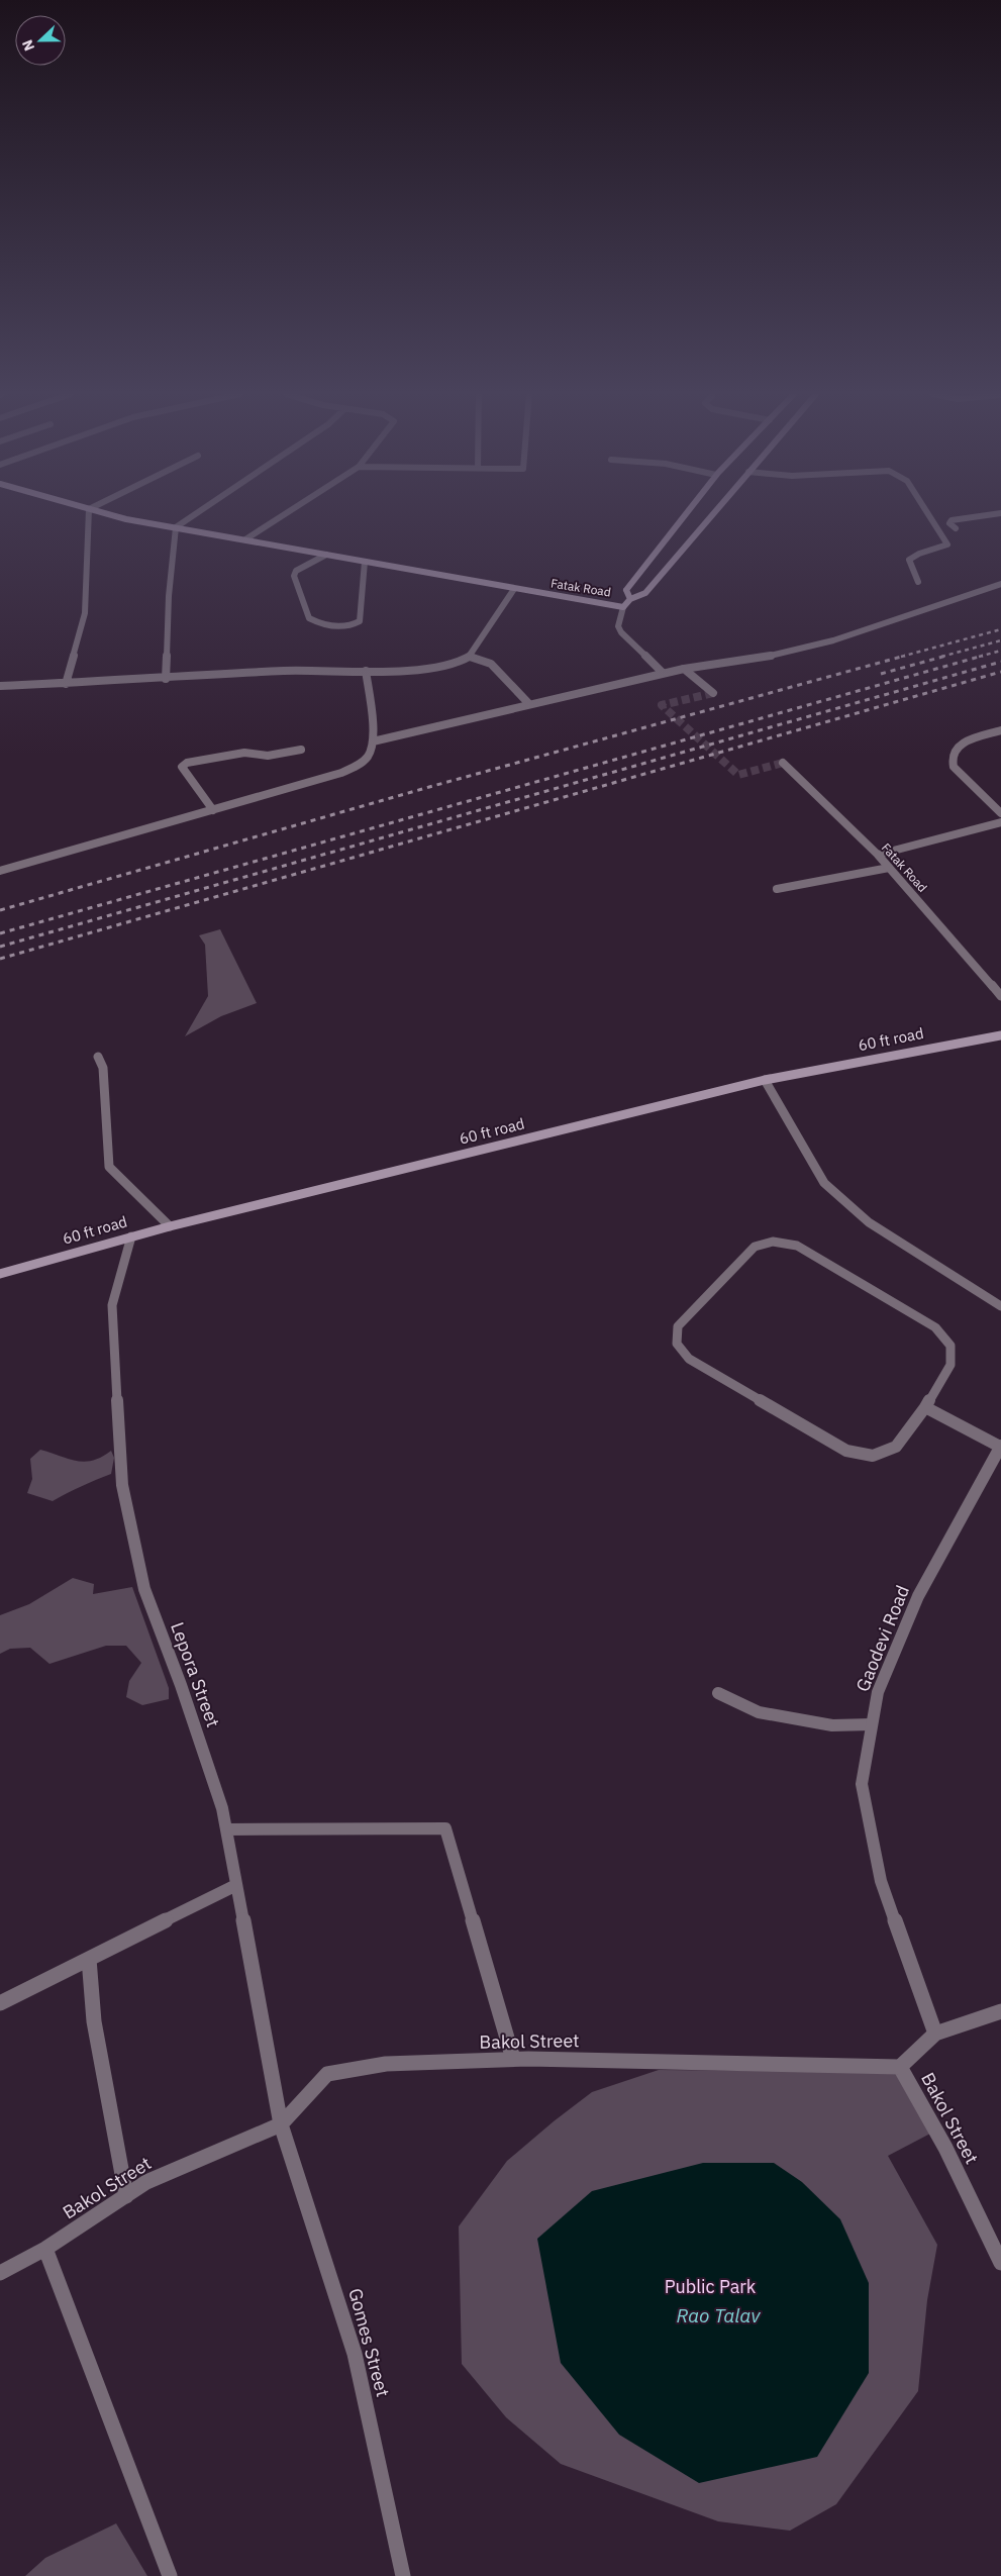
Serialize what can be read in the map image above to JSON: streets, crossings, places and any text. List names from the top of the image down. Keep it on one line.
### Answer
{"streets":{"main road":["Fatak Road","60 ft road"],"street":["Gaodevi Road","Lepora Street","Bakol Street","Gomes Street"]},"crossings":[["60 ft road","Lepora Street"],["Lepora Street","Bakol Street"],["Lepora Street","Gomes Street"],["Bakol Street","Gomes Street"]],"water":["Rao Talav"],"parks":["Public Park"],"north":"left"}
